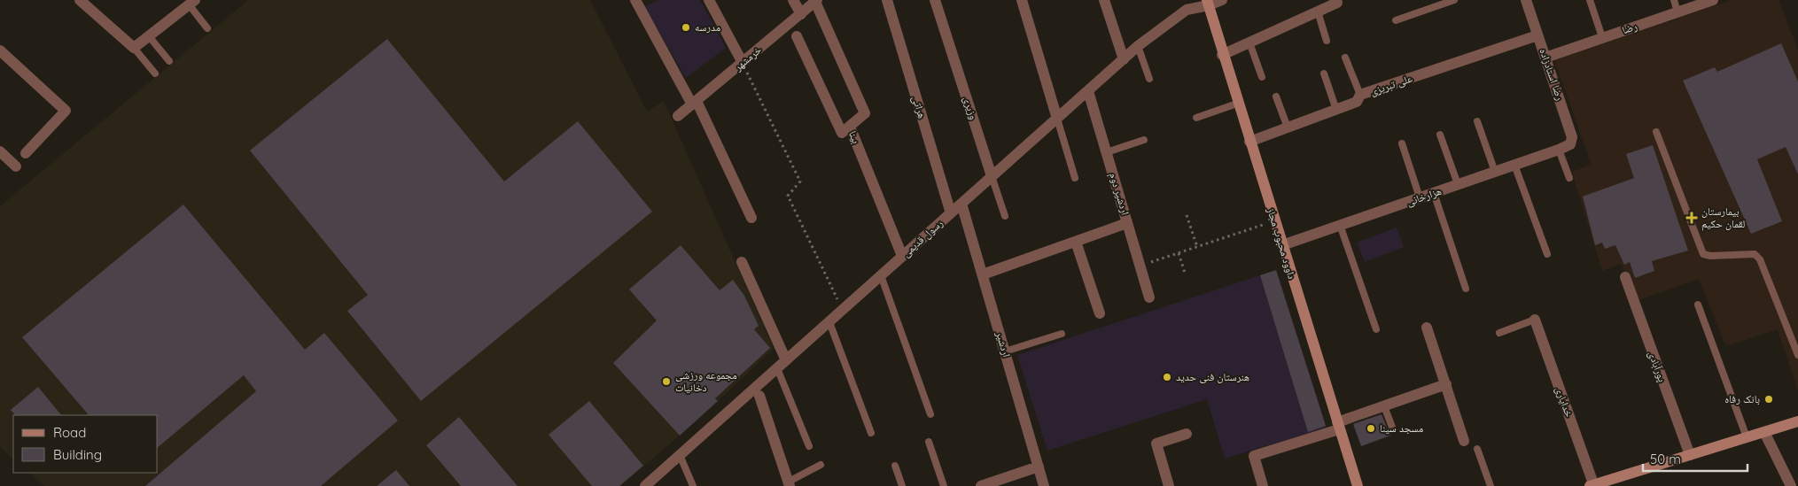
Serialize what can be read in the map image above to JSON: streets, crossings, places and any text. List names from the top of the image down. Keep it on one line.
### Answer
{"streets":{"main road":["داوود محبوب مجاز"],"street":["رضا","خرمشهر","رضا استادزاده","علی تبریزی","هراتی","وزیری","بینا","اردشیر دوم","هزارخانی","رسول قدیمی","اردشیر","پورآبادی","خدایاری"]},"crossings":[["رضا","رضا استادزاده"],["خرمشهر","بینا"],["رضا استادزاده","علی تبریزی"],["رضا استادزاده","هزارخانی"],["علی تبریزی","داوود محبوب مجاز"],["هراتی","رسول قدیمی"],["وزیری","رسول قدیمی"],["بینا","رسول قدیمی"],["اردشیر دوم","رسول قدیمی"],["هزارخانی","داوود محبوب مجاز"],["رسول قدیمی","داوود محبوب مجاز"],["رسول قدیمی","اردشیر"]],"places":{"other":["مدرسه","هنرستان فنی حدید","مجموعه ورزشی دخانیات","بانک رفاه","مسجد سینا"],"health":["بیمارستان لقمان حکیم"]},"legend":["Road","Building"],"scale_bar":"50 m"}
